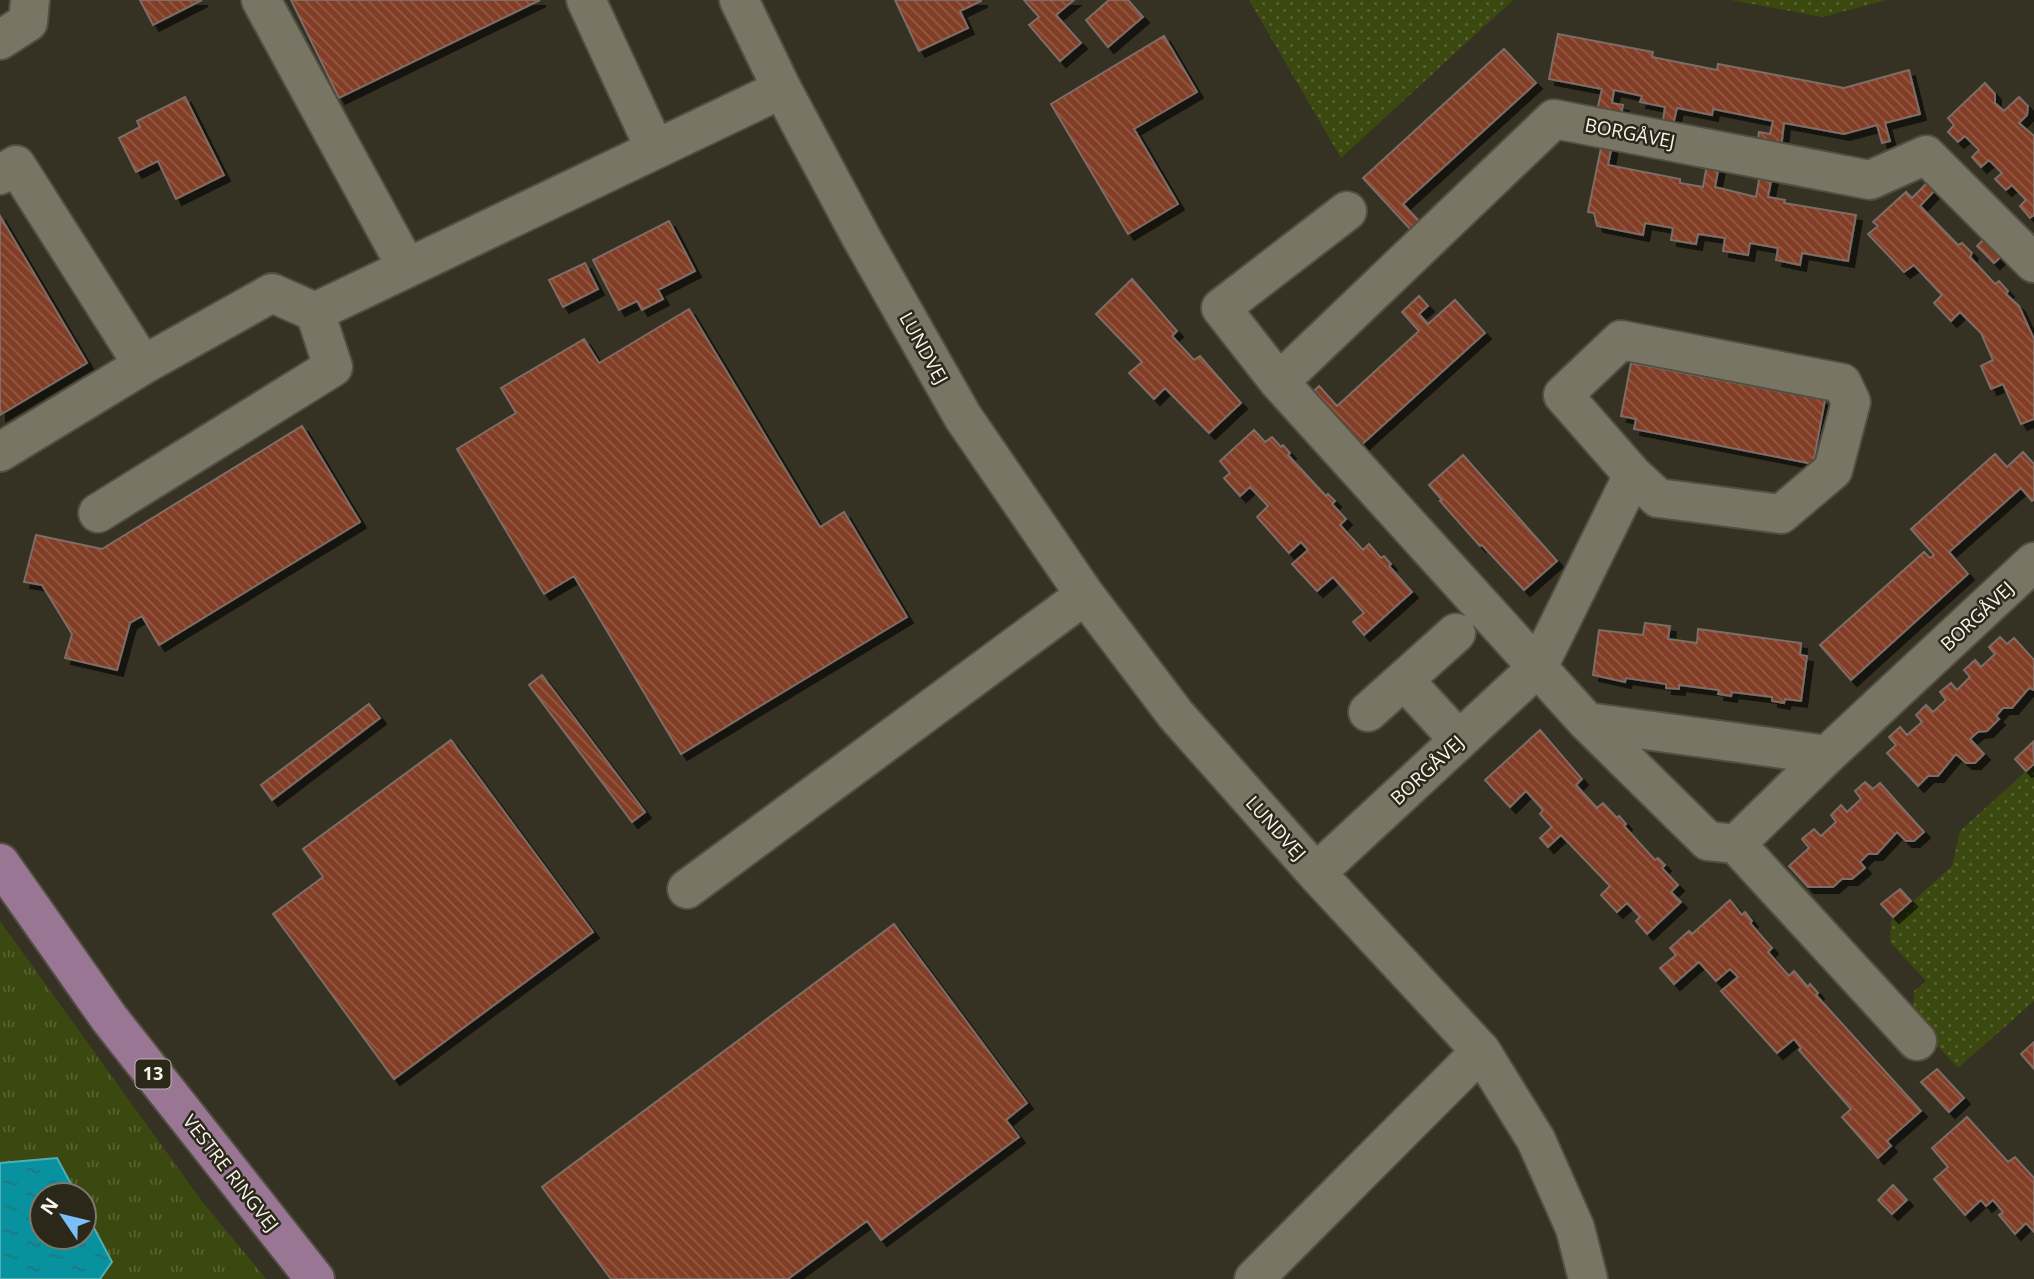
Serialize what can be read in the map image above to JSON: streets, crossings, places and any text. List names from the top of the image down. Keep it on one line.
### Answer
{"streets":{"main road":["13","VESTRE RINGVEJ"],"street":["BORGÅVEJ","LUNDVEJ"]},"crossings":[["BORGÅVEJ","LUNDVEJ"]],"north":"top left"}
